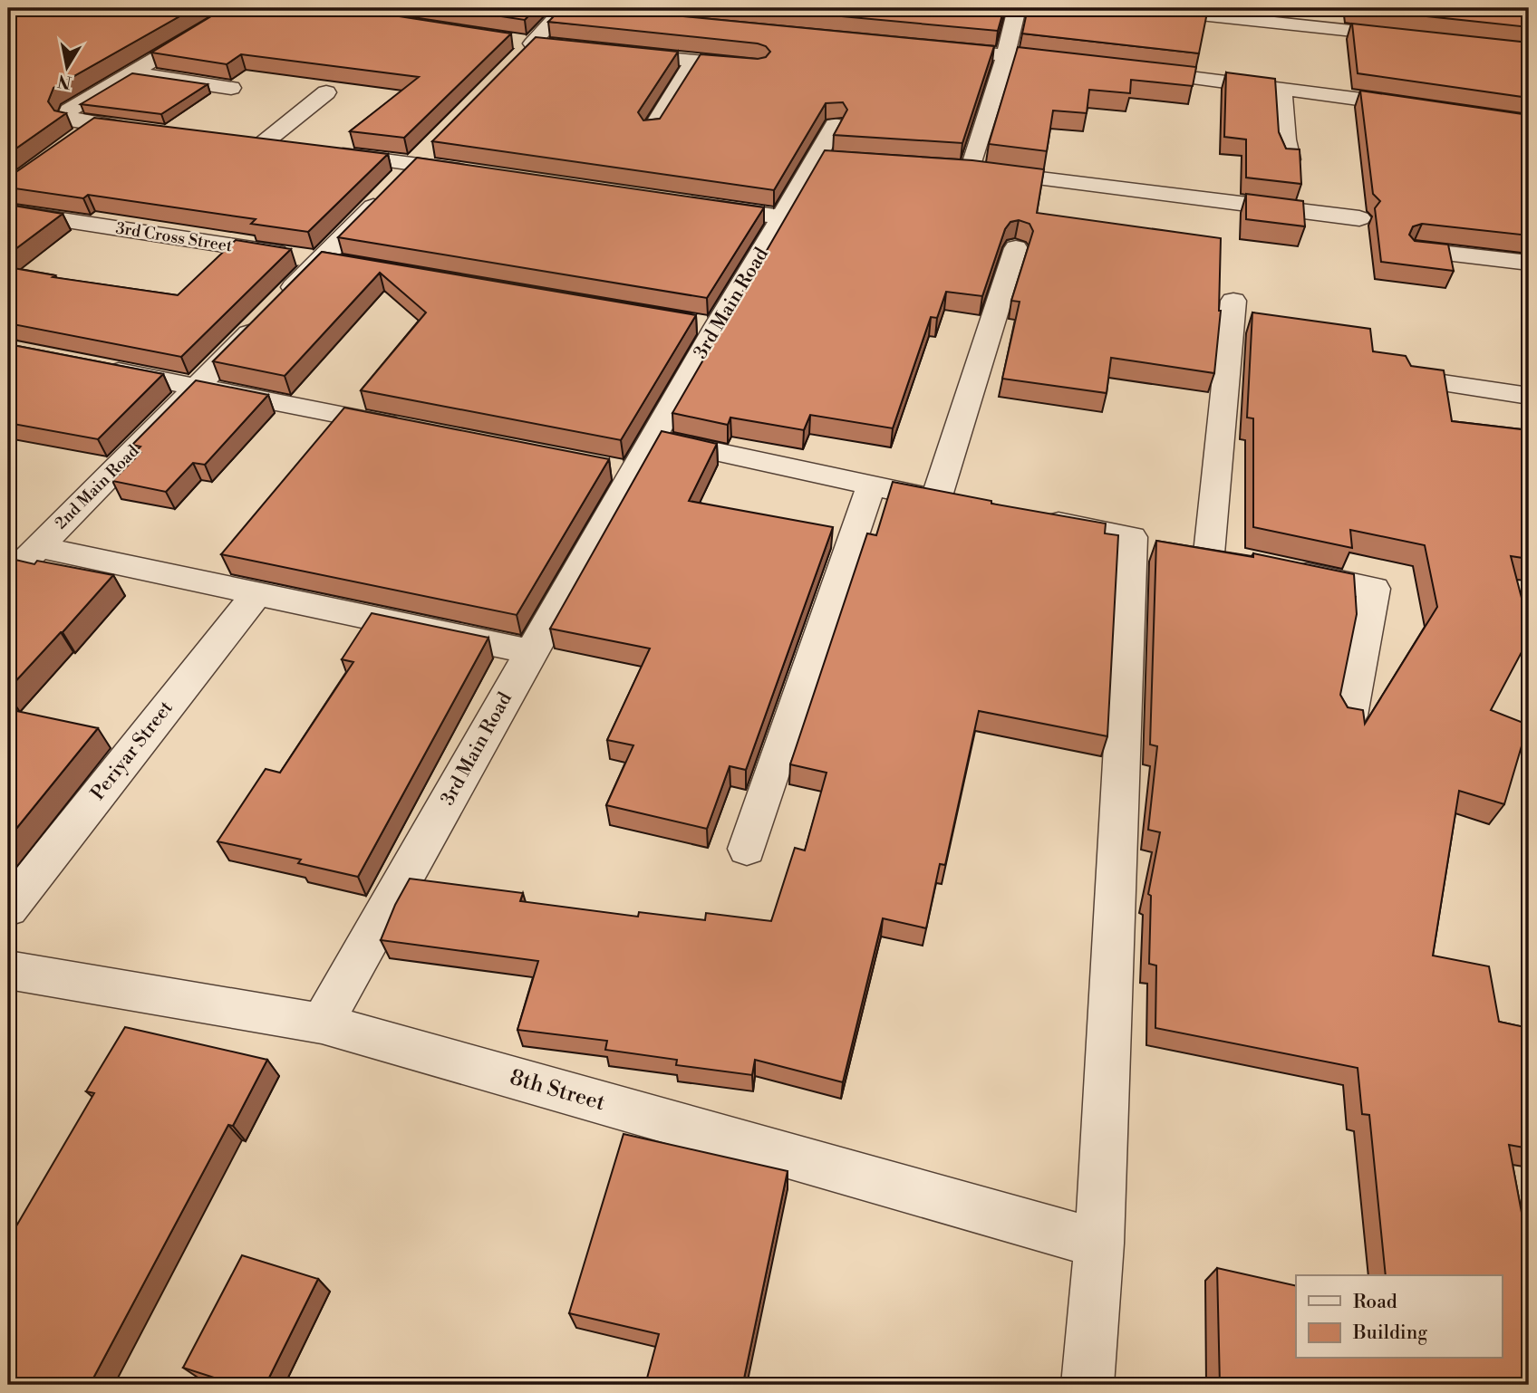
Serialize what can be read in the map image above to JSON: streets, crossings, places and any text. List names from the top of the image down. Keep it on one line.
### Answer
{"streets":{"street":["3rd Cross Street","3rd Main Road","2nd Main Road","Periyar Street","8th Street"]},"crossings":[["3rd Main Road","8th Street"]],"legend":["Road","Building"],"north":"bottom"}
